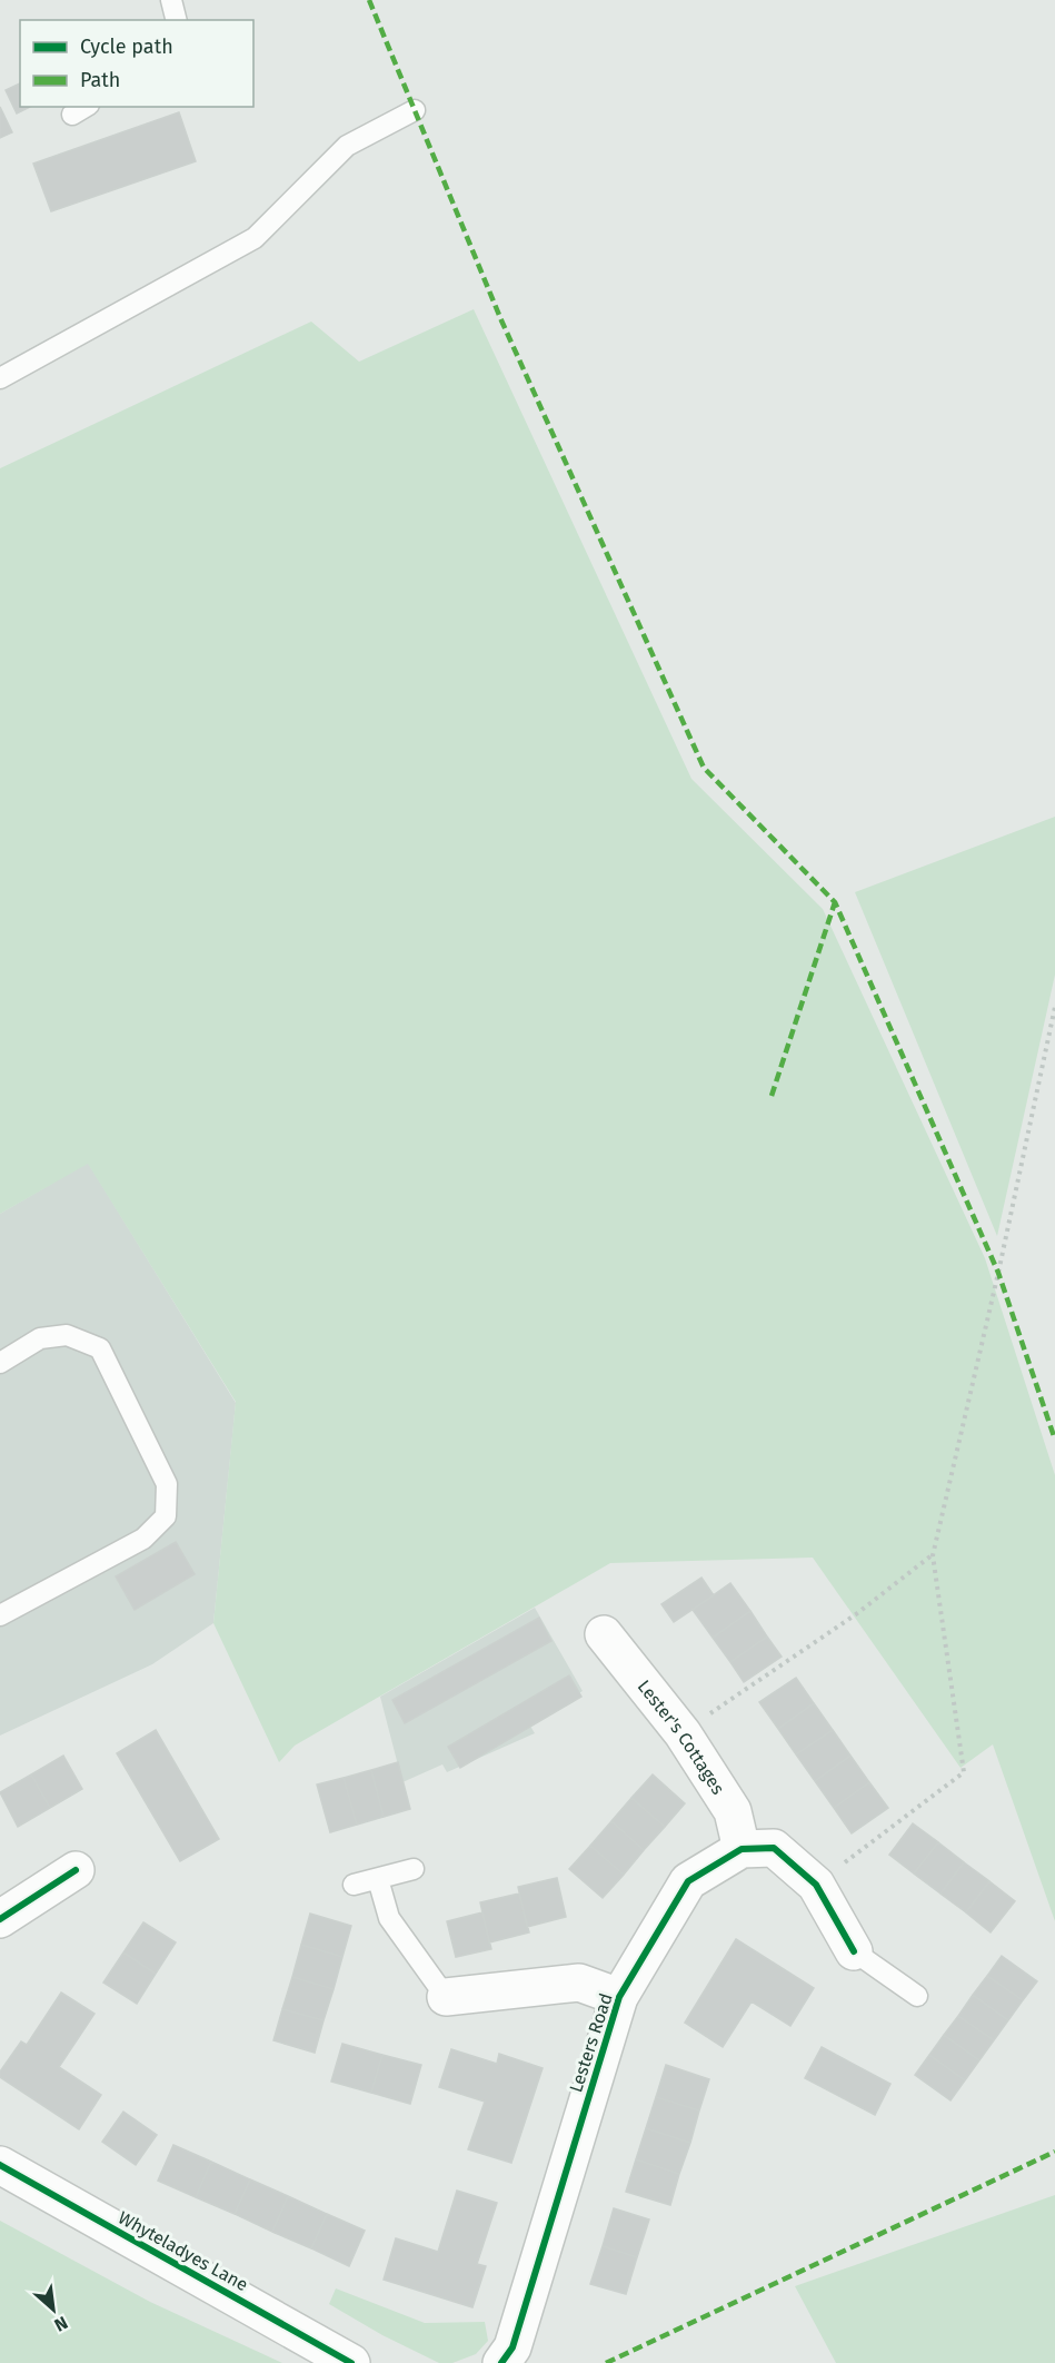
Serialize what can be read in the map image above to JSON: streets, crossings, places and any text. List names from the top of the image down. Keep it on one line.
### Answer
{"streets":{"street":["Lester's Cottages","Lesters Road","Whyteladyes Lane"]},"crossings":[["Lester's Cottages","Lesters Road"]],"legend":["Cycle path","Path"],"north":"bottom right"}
